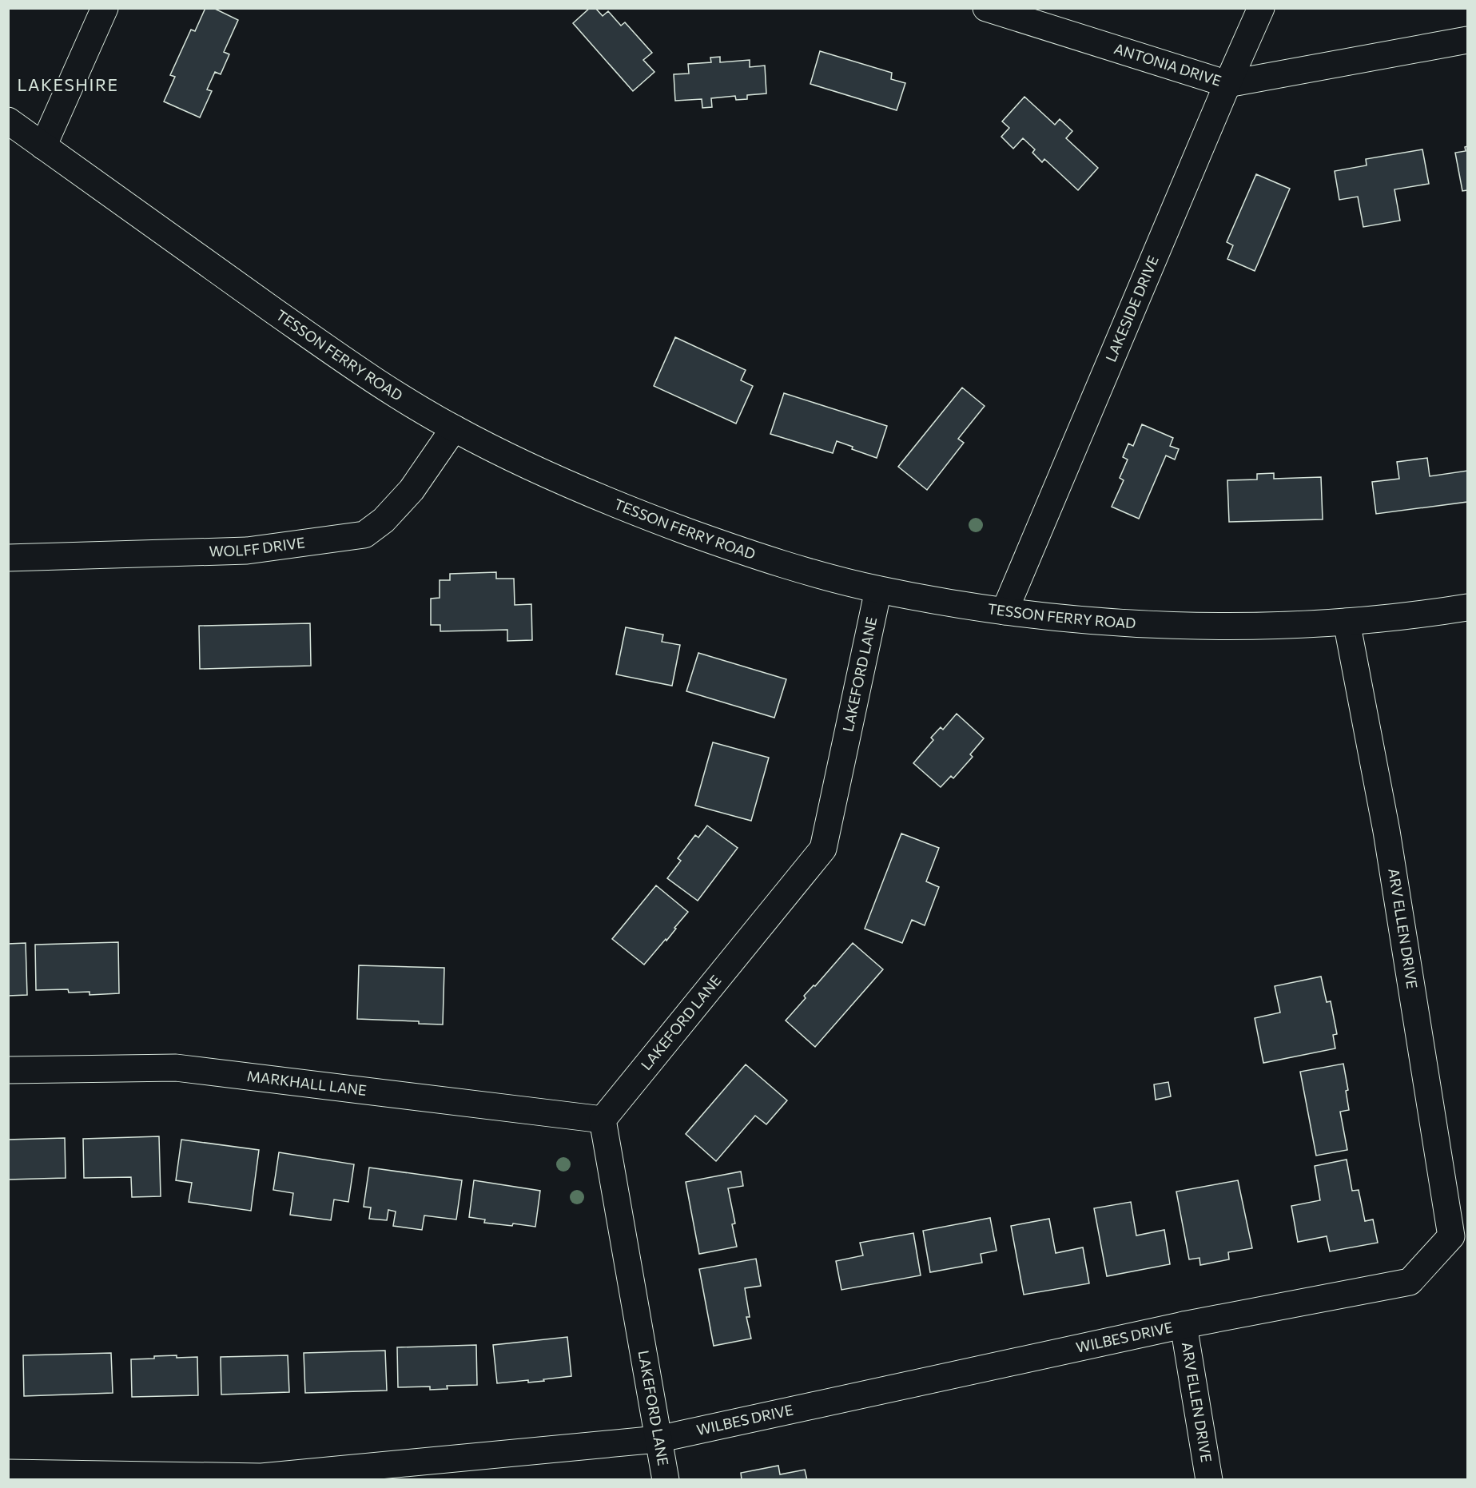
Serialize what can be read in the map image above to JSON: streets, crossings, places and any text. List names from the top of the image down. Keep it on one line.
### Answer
{"streets":{"street":["ANTONIA DRIVE","LAKESIDE DRIVE","TESSON FERRY ROAD","WOLFF DRIVE","LAKEFORD LANE","ARV ELLEN DRIVE","MARKHALL LANE","WILBES DRIVE"]},"crossings":[["ANTONIA DRIVE","LAKESIDE DRIVE"],["LAKESIDE DRIVE","TESSON FERRY ROAD"],["TESSON FERRY ROAD","WOLFF DRIVE"],["TESSON FERRY ROAD","LAKEFORD LANE"],["TESSON FERRY ROAD","ARV ELLEN DRIVE"],["LAKEFORD LANE","MARKHALL LANE"],["LAKEFORD LANE","WILBES DRIVE"],["ARV ELLEN DRIVE","WILBES DRIVE"]],"districts":["LAKESHIRE"]}
